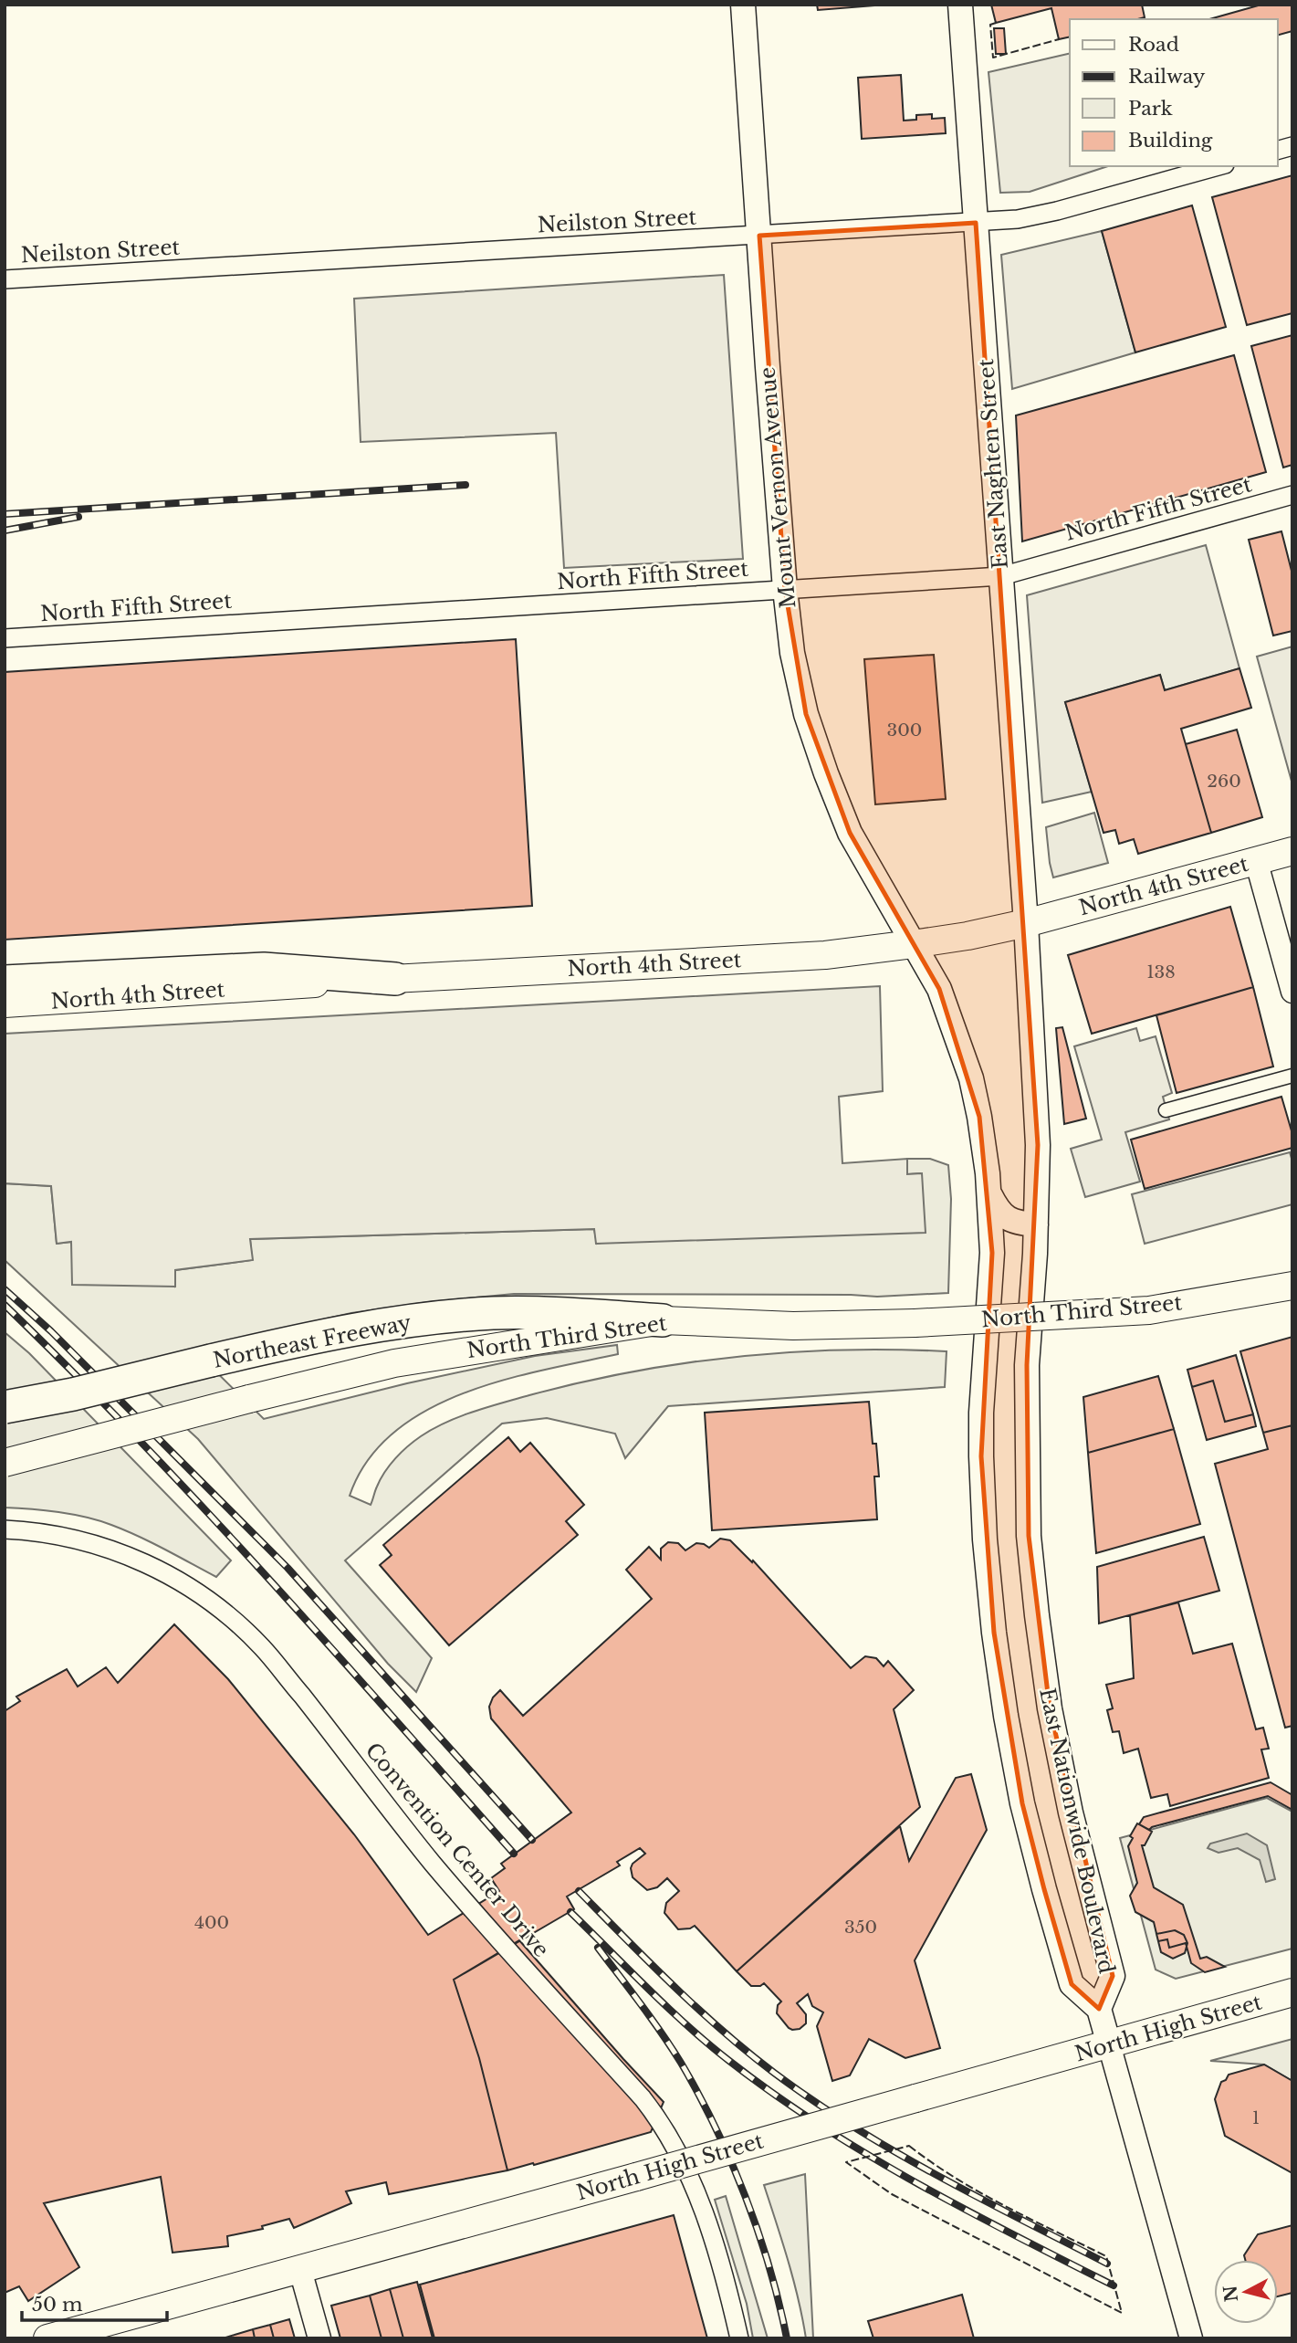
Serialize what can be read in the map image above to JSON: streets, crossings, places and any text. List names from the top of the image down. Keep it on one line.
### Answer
{"streets":{"highway":["Northeast Freeway"],"main road":["East Naghten Street","Mount Vernon Avenue","North 4th Street","North Third Street","East Nationwide Boulevard","North High Street"],"street":["Neilston Street","North Fifth Street","Convention Center Drive"]},"crossings":[["Neilston Street","East Naghten Street"],["Neilston Street","Mount Vernon Avenue"],["East Naghten Street","North Fifth Street"],["East Naghten Street","North 4th Street"],["East Naghten Street","East Nationwide Boulevard"],["Mount Vernon Avenue","North Fifth Street"],["Mount Vernon Avenue","North 4th Street"],["Mount Vernon Avenue","East Nationwide Boulevard"],["North 4th Street","East Nationwide Boulevard"],["North Third Street","Northeast Freeway"]],"house_numbers":["300","260","138","400","350","1"],"legend":["Road","Railway","Park","Building"],"scale_bar":"50 m","north":"left"}
